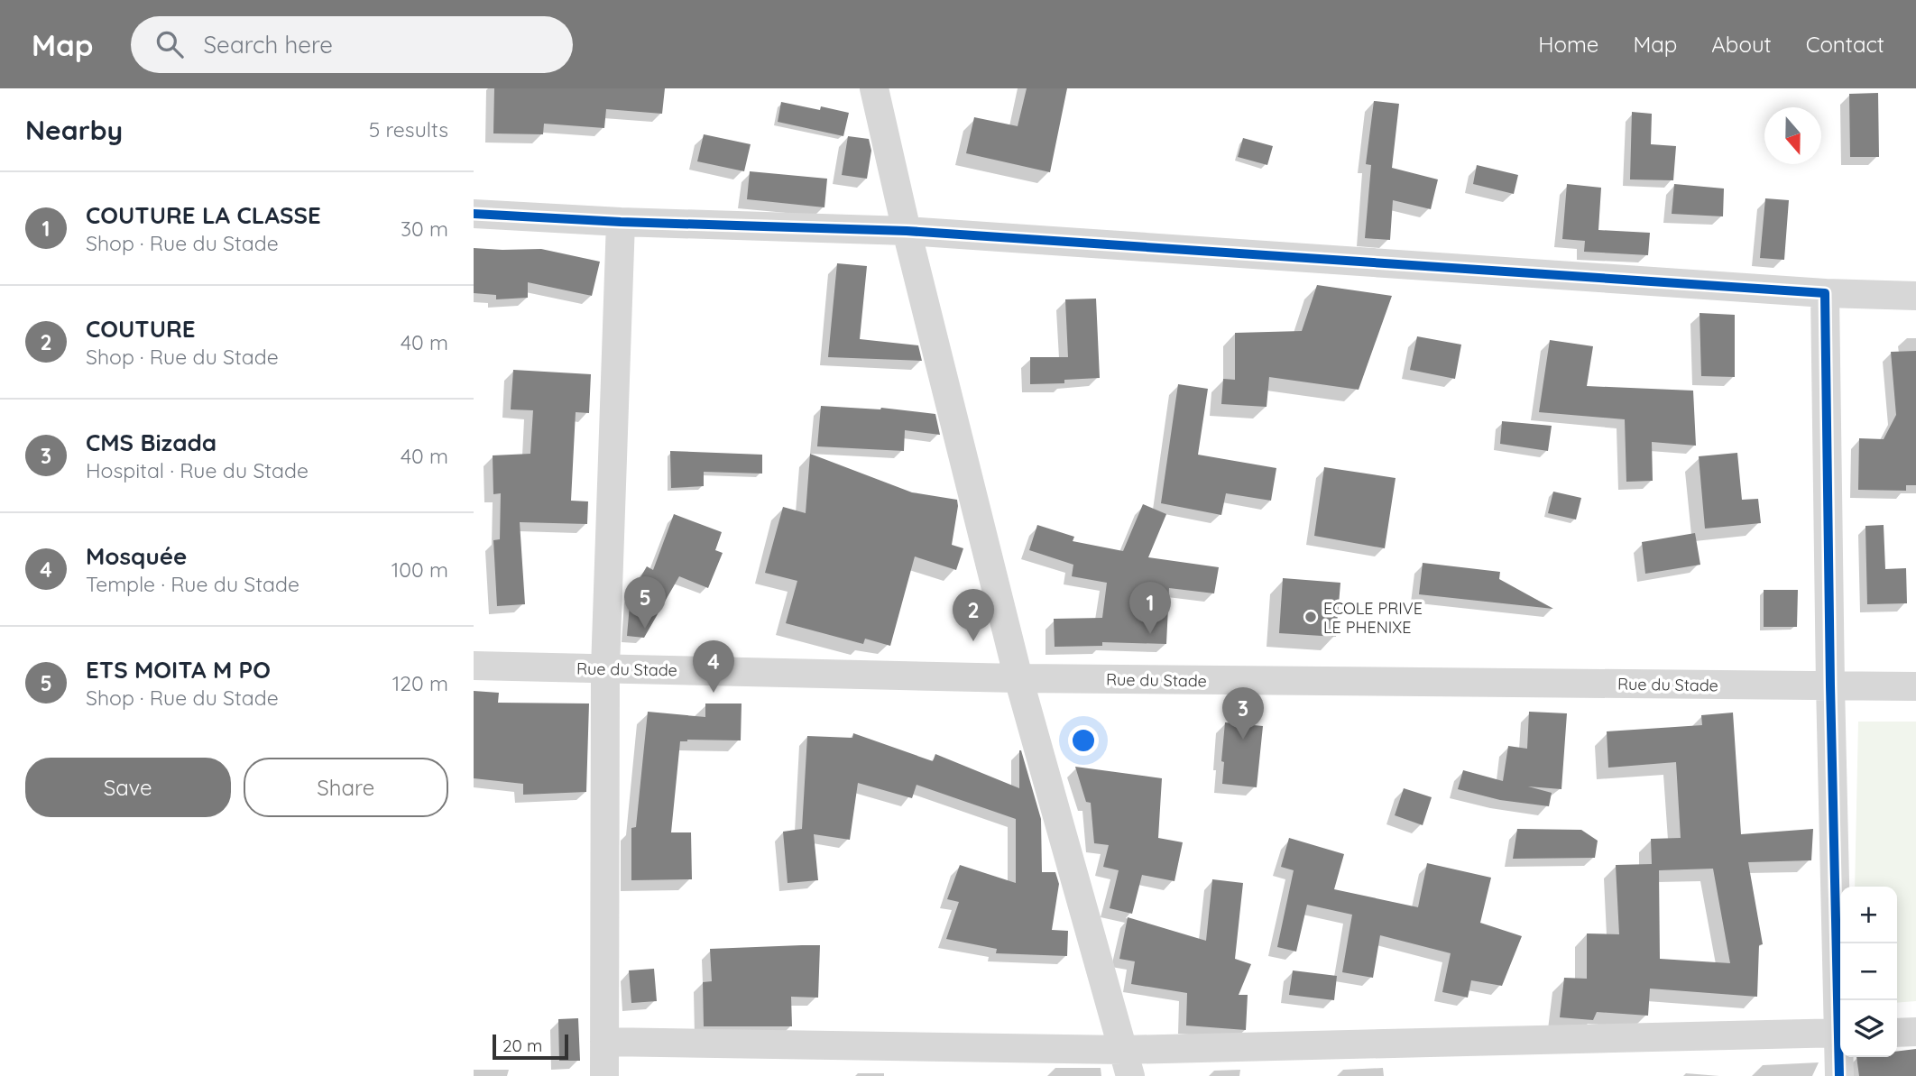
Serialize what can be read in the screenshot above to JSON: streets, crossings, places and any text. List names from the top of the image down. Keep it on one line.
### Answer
{"streets":{"street":["Rue du Stade"]},"places":["ECOLE PRIVE LE PHENIXE"],"scale_bar":"20 m","north":"bottom","page":{"header":"Map","search":"Search here","nav":["Home","Map","About","Contact"],"heading":["Nearby","5 results"],"list":[{"mark":"1","name":"COUTURE LA CLASSE","note":"Shop · Rue du Stade","value":"30 m"},{"mark":"2","name":"COUTURE","note":"Shop · Rue du Stade","value":"40 m"},{"mark":"3","name":"CMS Bizada","note":"Hospital · Rue du Stade","value":"40 m"},{"mark":"4","name":"Mosquée","note":"Temple · Rue du Stade","value":"100 m"},{"mark":"5","name":"ETS MOITA M PO","note":"Shop · Rue du Stade","value":"120 m"}],"pins":["5","1","2","4","3"],"buttons":["Save","Share"],"map_buttons":["+","−"],"scale":"20 m"}}
